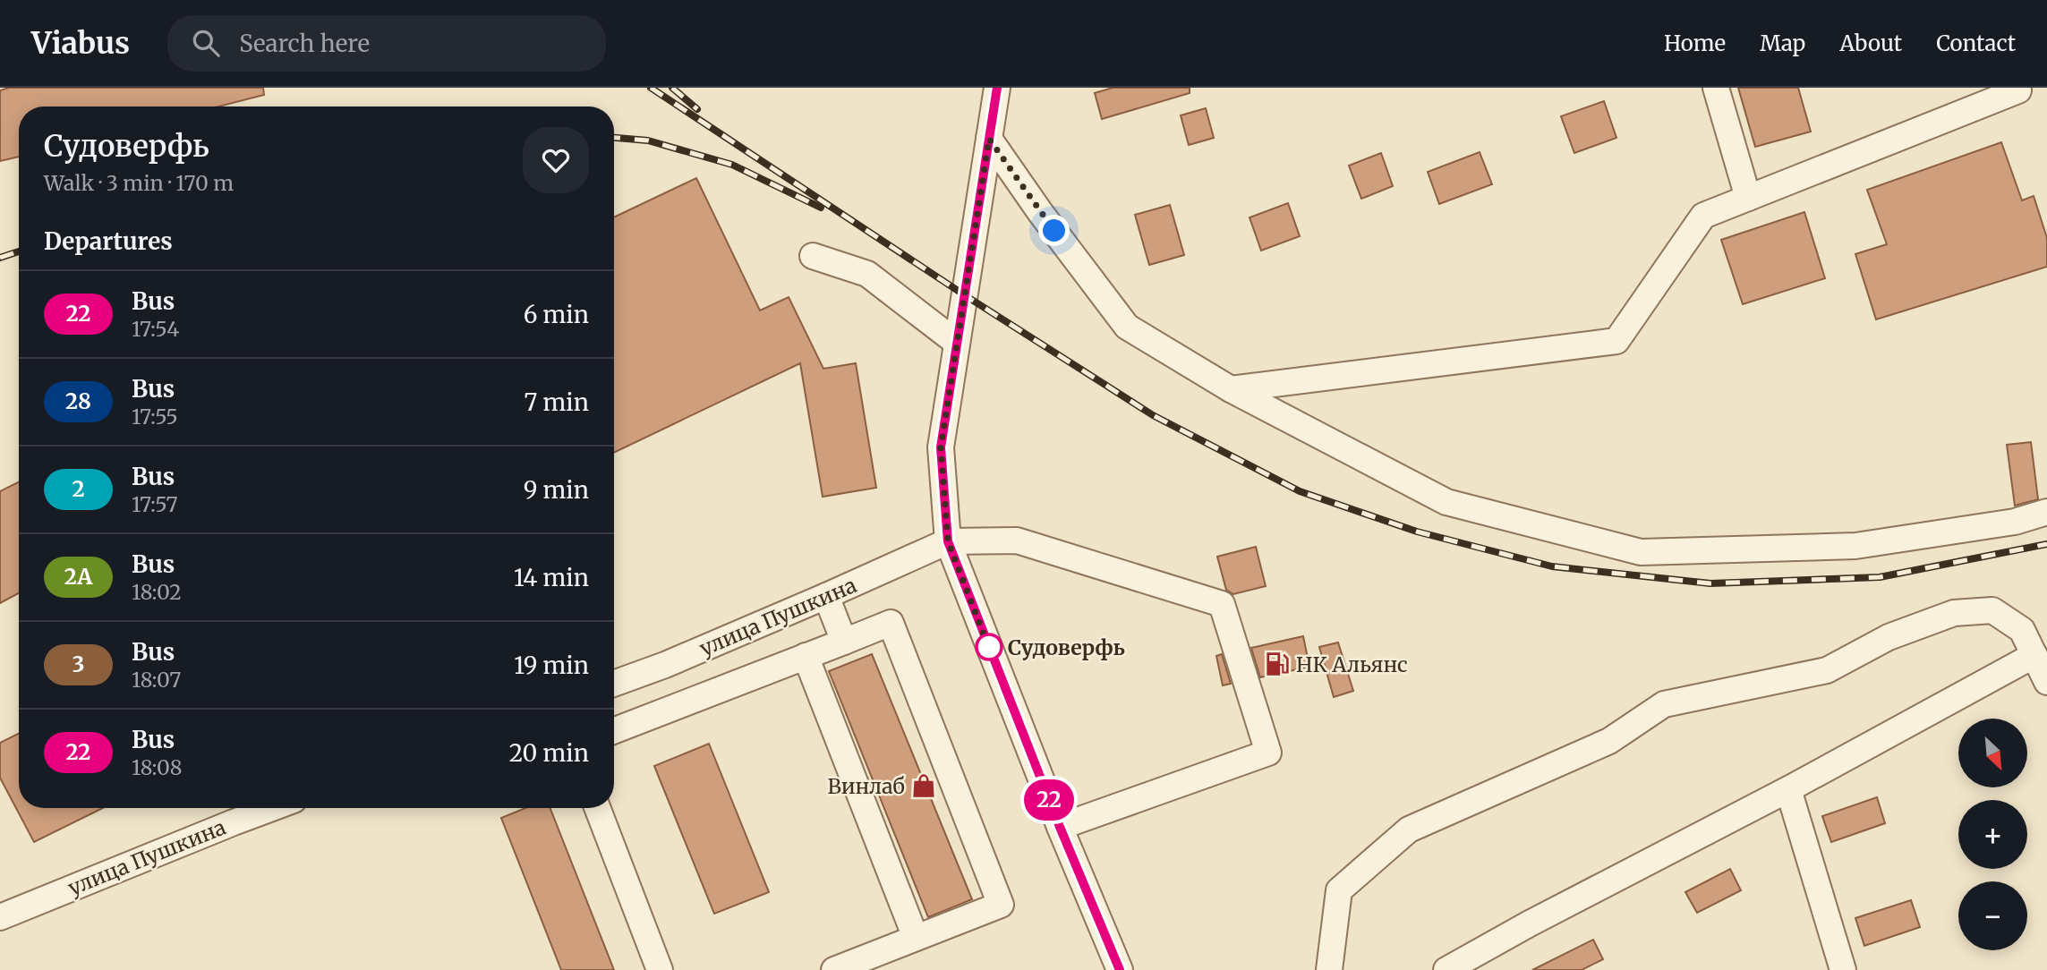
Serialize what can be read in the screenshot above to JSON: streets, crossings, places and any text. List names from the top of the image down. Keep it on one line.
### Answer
{"streets":{"street":["улица Пушкина"]},"places":{"other":["Судоверфь"],"fuel station":["НК Альянс"],"shop":["Винлаб"]},"lines":["bus line 22"],"north":"bottom right","page":{"header":"Viabus","search":"Search here","nav":["Home","Map","About","Contact"],"on_map":"22","heading":[["Судоверфь","Walk · 3 min · 170 m"],"Departures"],"list":[{"mark":"22","name":"Bus","note":"17:54","value":"6 min"},{"mark":"28","name":"Bus","note":"17:55","value":"7 min"},{"mark":"2","name":"Bus","note":"17:57","value":"9 min"},{"mark":"2А","name":"Bus","note":"18:02","value":"14 min"},{"mark":"3","name":"Bus","note":"18:07","value":"19 min"},{"mark":"22","name":"Bus","note":"18:08","value":"20 min"}],"map_buttons":["+","−"]}}
